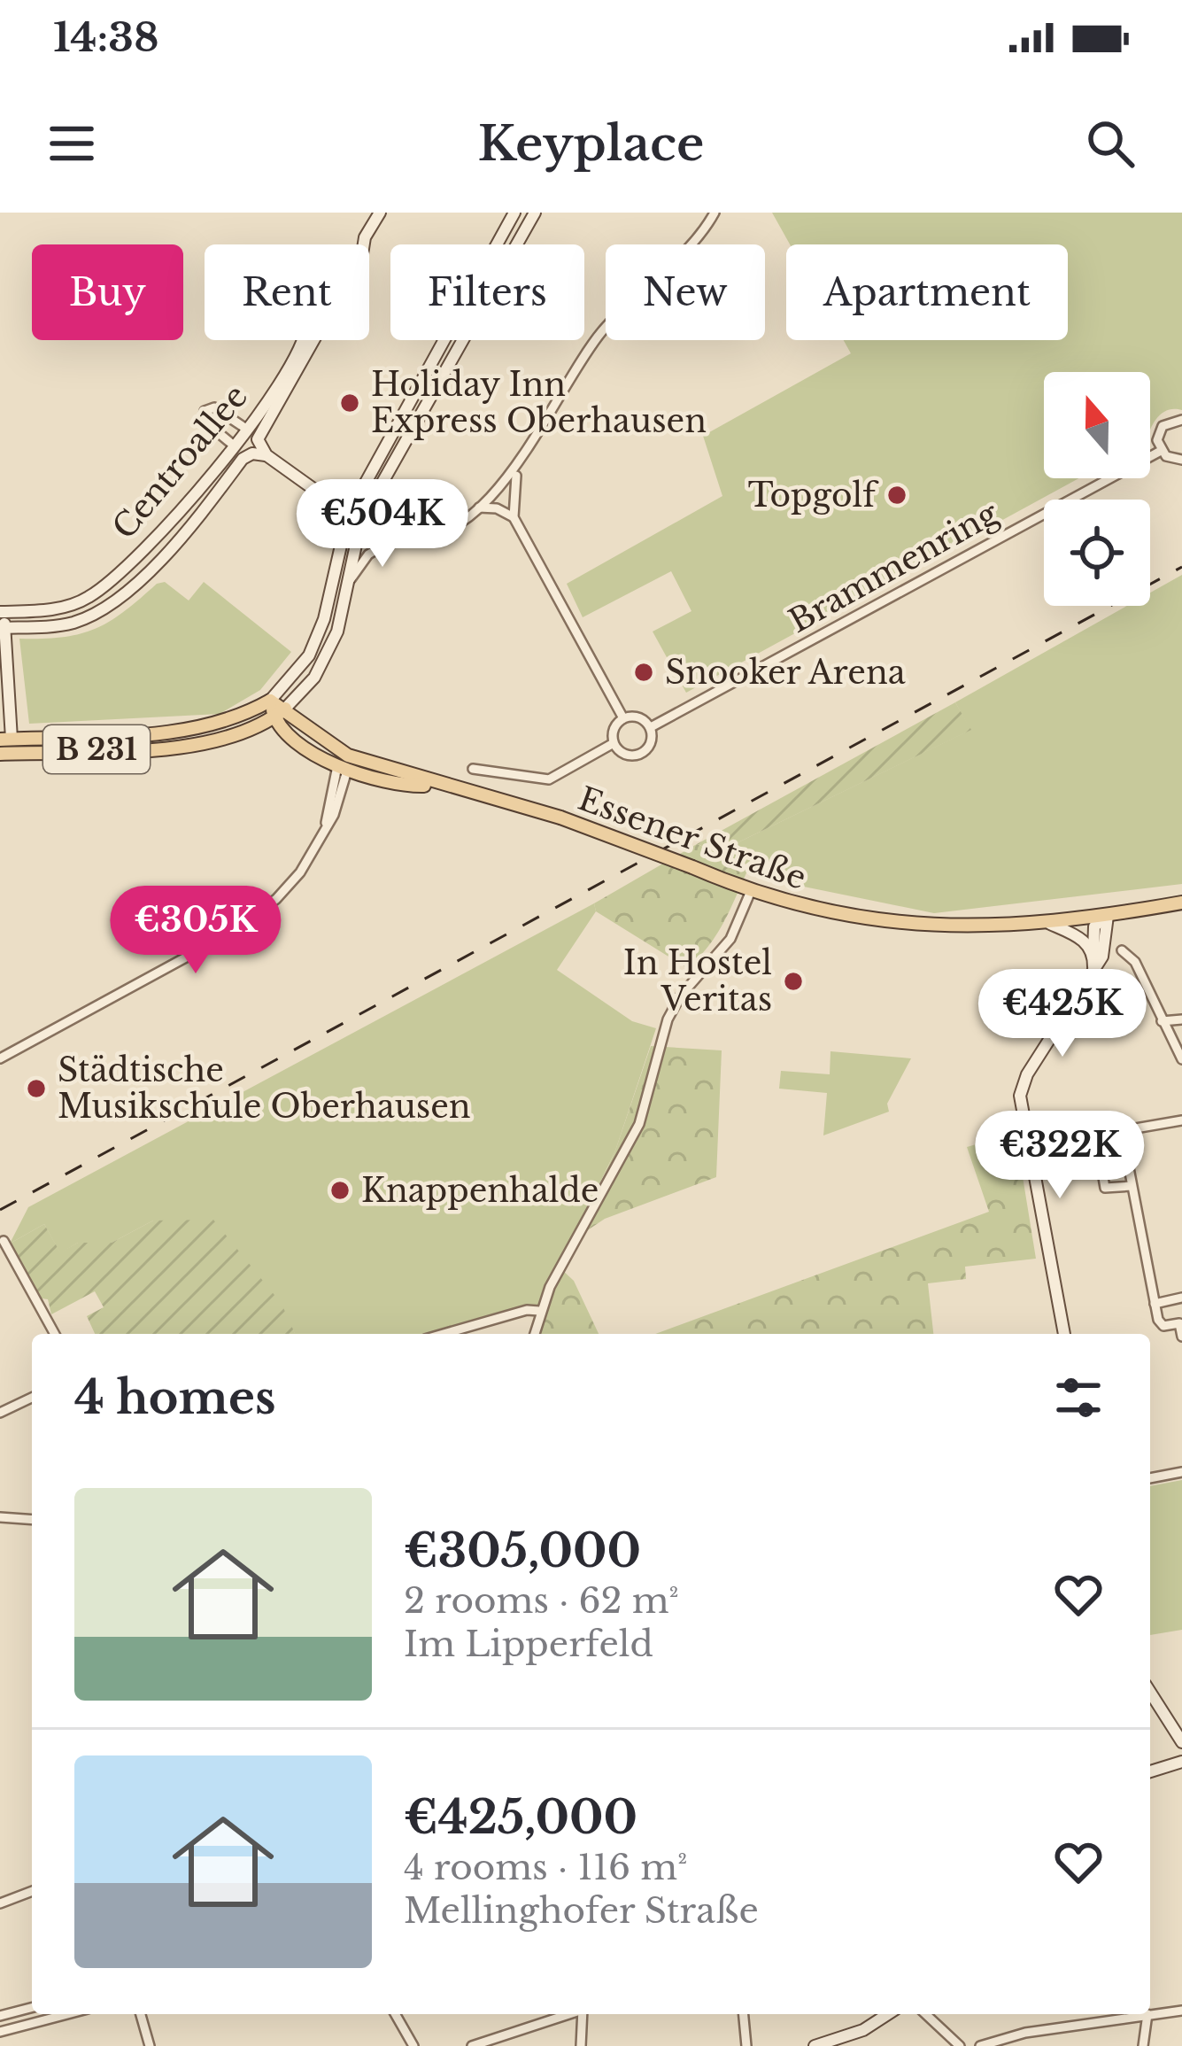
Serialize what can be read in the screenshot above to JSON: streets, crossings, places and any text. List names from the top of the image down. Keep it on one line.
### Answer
{"streets":{"main road":["Centroallee","B 231","Essener Straße"],"street":["Brammenring"]},"crossings":[["B 231","Essener Straße"]],"places":["Holiday Inn Express Oberhausen","Topgolf","Snooker Arena","In Hostel Veritas","Städtische Musikschule Oberhausen","Knappenhalde"],"north":"top","page":{"status":"14:38","header":"Keyplace","chip":["Buy","Rent","Filters","New","Apartment"],"price":["€504K","€305K","€425K","€322K"],"heading":"4 homes","list":[{"name":"€305,000","note":"2 rooms · 62 m² · Im Lipperfeld"},{"name":"€425,000","note":"4 rooms · 116 m² · Mellinghofer Straße"}]}}
